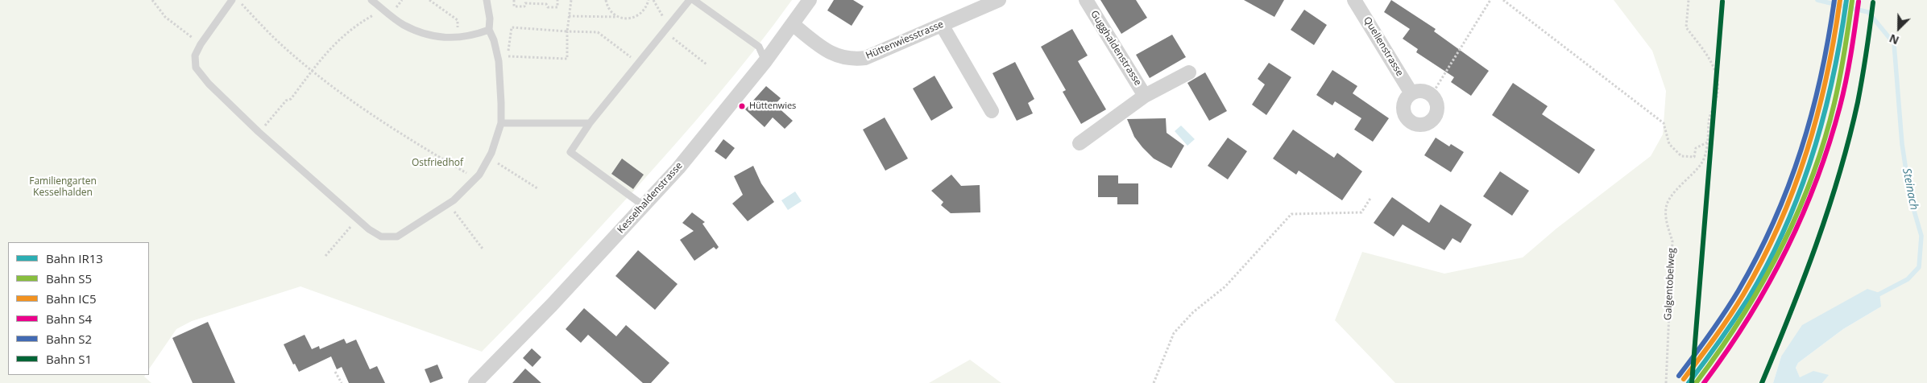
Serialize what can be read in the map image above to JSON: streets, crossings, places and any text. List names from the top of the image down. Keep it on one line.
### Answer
{"streets":{"street":["Hüttenwiesstrasse","Quellenstrasse","Gugghaldenstrasse","Kesselhaldenstrasse"],"path":["Galgentobelweg"]},"crossings":[["Hüttenwiesstrasse","Kesselhaldenstrasse"]],"water":["Steinach"],"parks":["Ostfriedhof","Familiengarten Kesselhalden"],"places":["Hüttenwies"],"lines":["rail line IR13","rail line IC5","rail line S2","rail line S5","rail line S4","rail line S1"],"legend":["Bahn IR13","Bahn S5","Bahn IC5","Bahn S4","Bahn S2","Bahn S1"],"north":"bottom left"}
